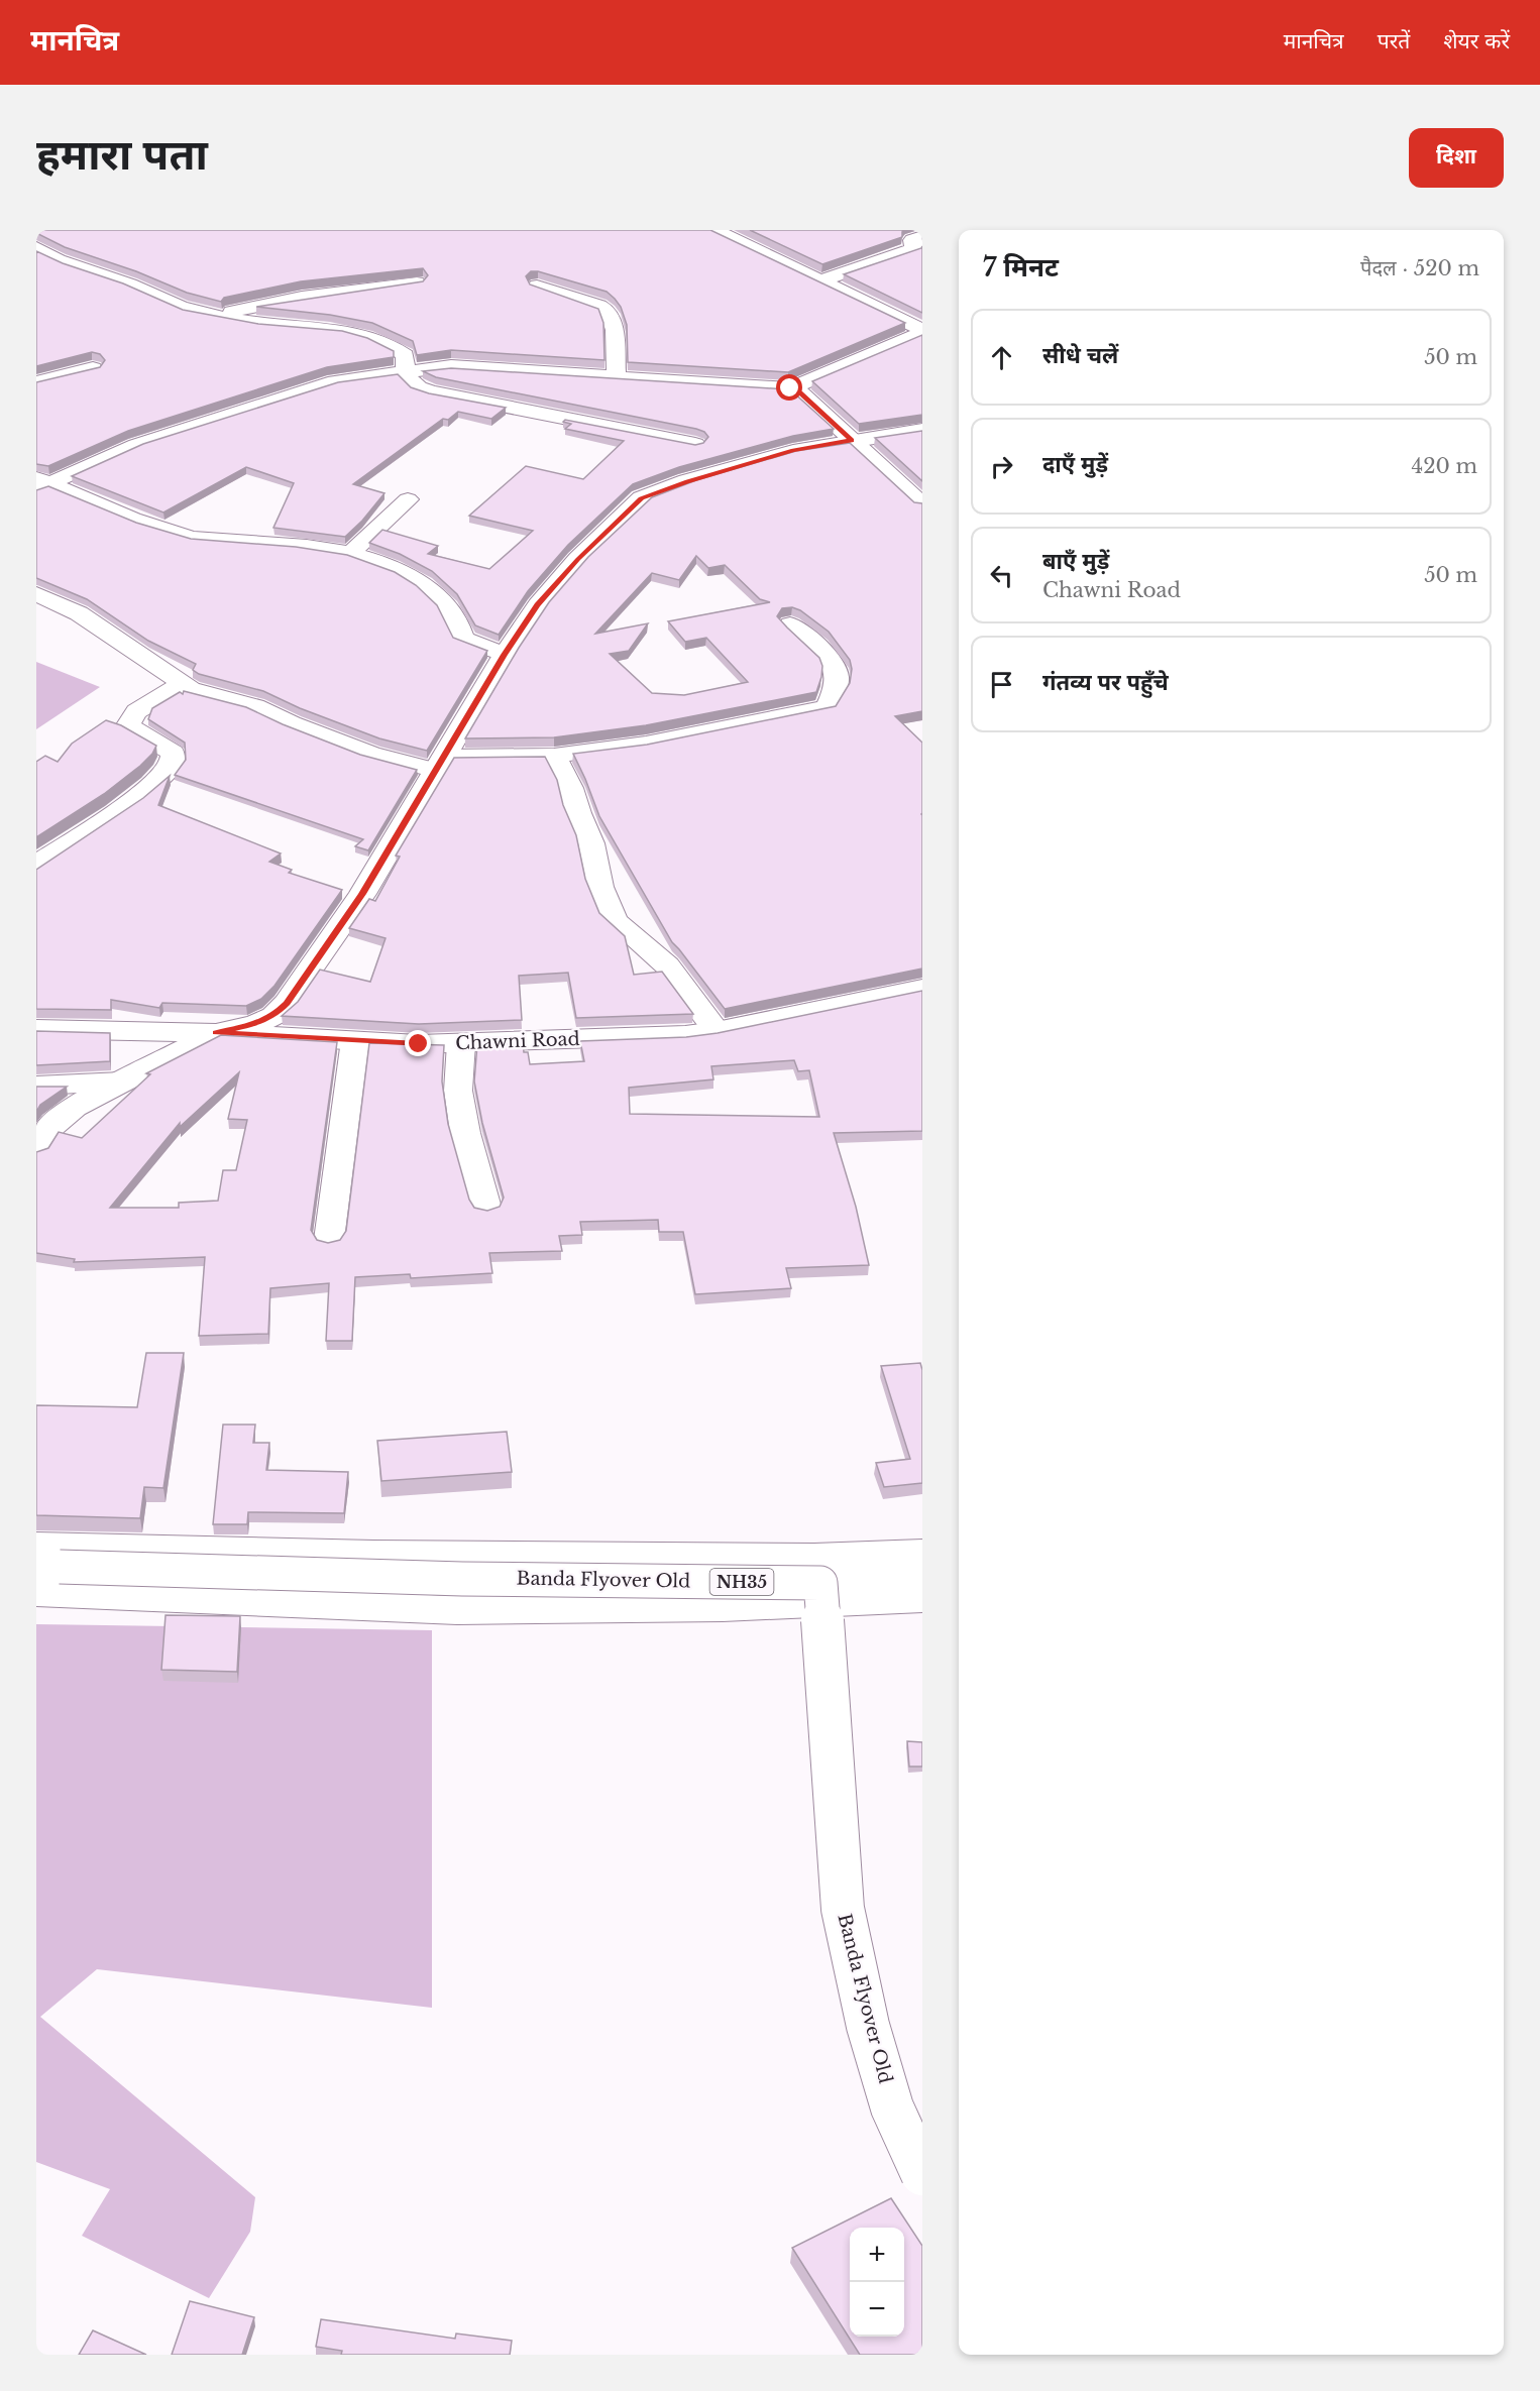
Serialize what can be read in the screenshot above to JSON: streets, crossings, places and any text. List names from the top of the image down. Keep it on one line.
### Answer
{"streets":{"main road":["Chawni Road","Banda Flyover Old","NH35"]},"page":{"header":"मानचित्र","nav":["मानचित्र","परतें","शेयर करें"],"title":"हमारा पता","buttons":"दिशा","heading":["7 मिनट","पैदल · 520 m"],"list":[["सीधे चलें","50 m"],["दाएँ मुड़ें","420 m"],["बाएँ मुड़ें","Chawni Road","50 m"],"गंतव्य पर पहुँचे"],"map_buttons":["+","−"]}}
